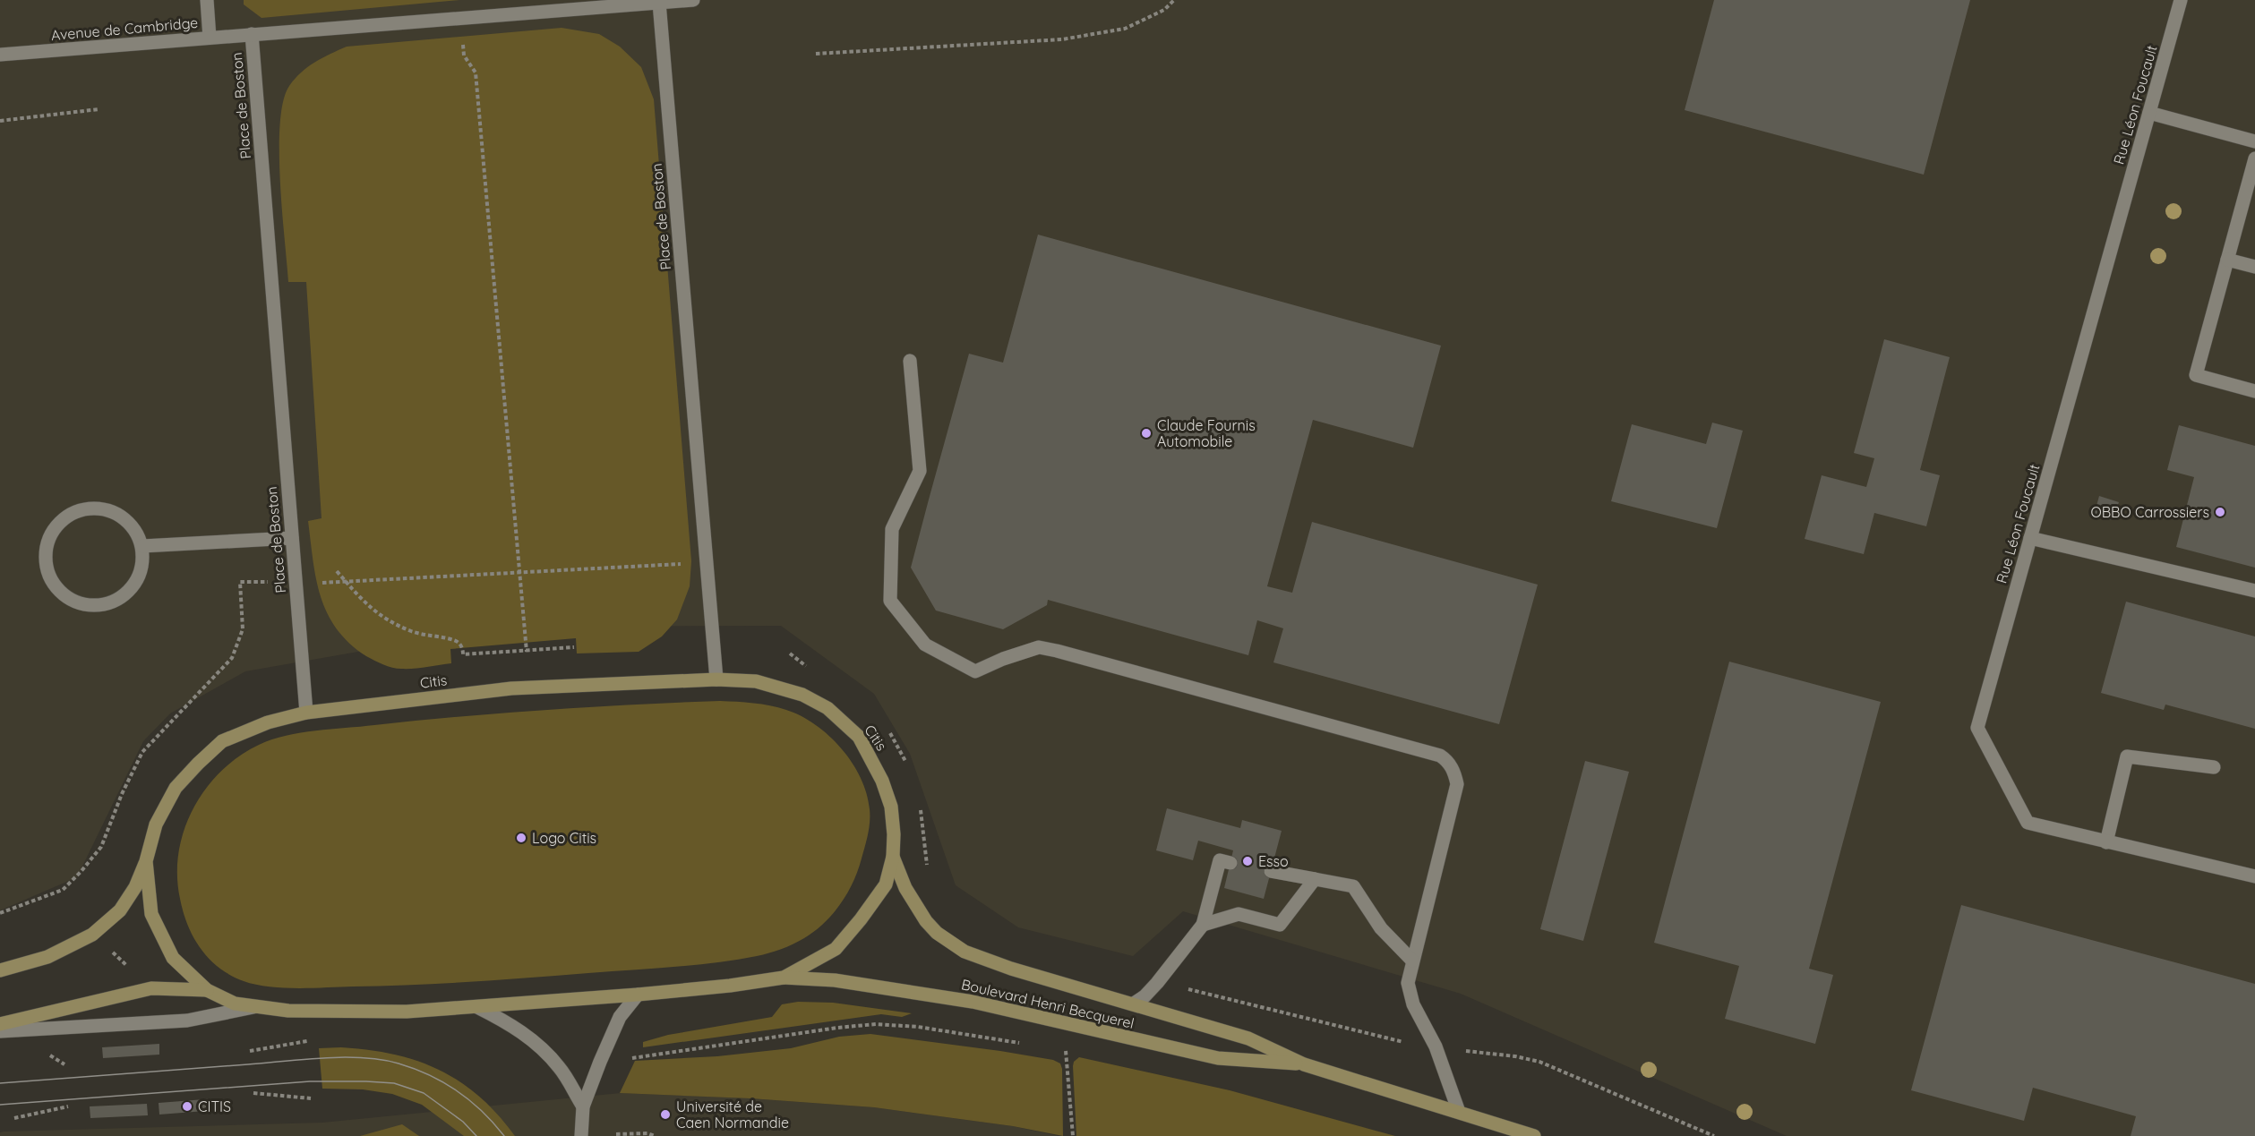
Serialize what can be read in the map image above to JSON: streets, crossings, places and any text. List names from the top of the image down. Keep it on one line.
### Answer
{"streets":{"main road":["Citis","Boulevard Henri Becquerel"],"street":["Avenue de Cambridge","Rue Léon Foucault","Place de Boston"]},"crossings":[["Avenue de Cambridge","Place de Boston"],["Place de Boston","Citis"],["Citis","Boulevard Henri Becquerel"]],"places":["Claude Fournis Automobile","OBBO Carrossiers","Logo Citis","Esso","CITIS","Université de Caen Normandie"]}
